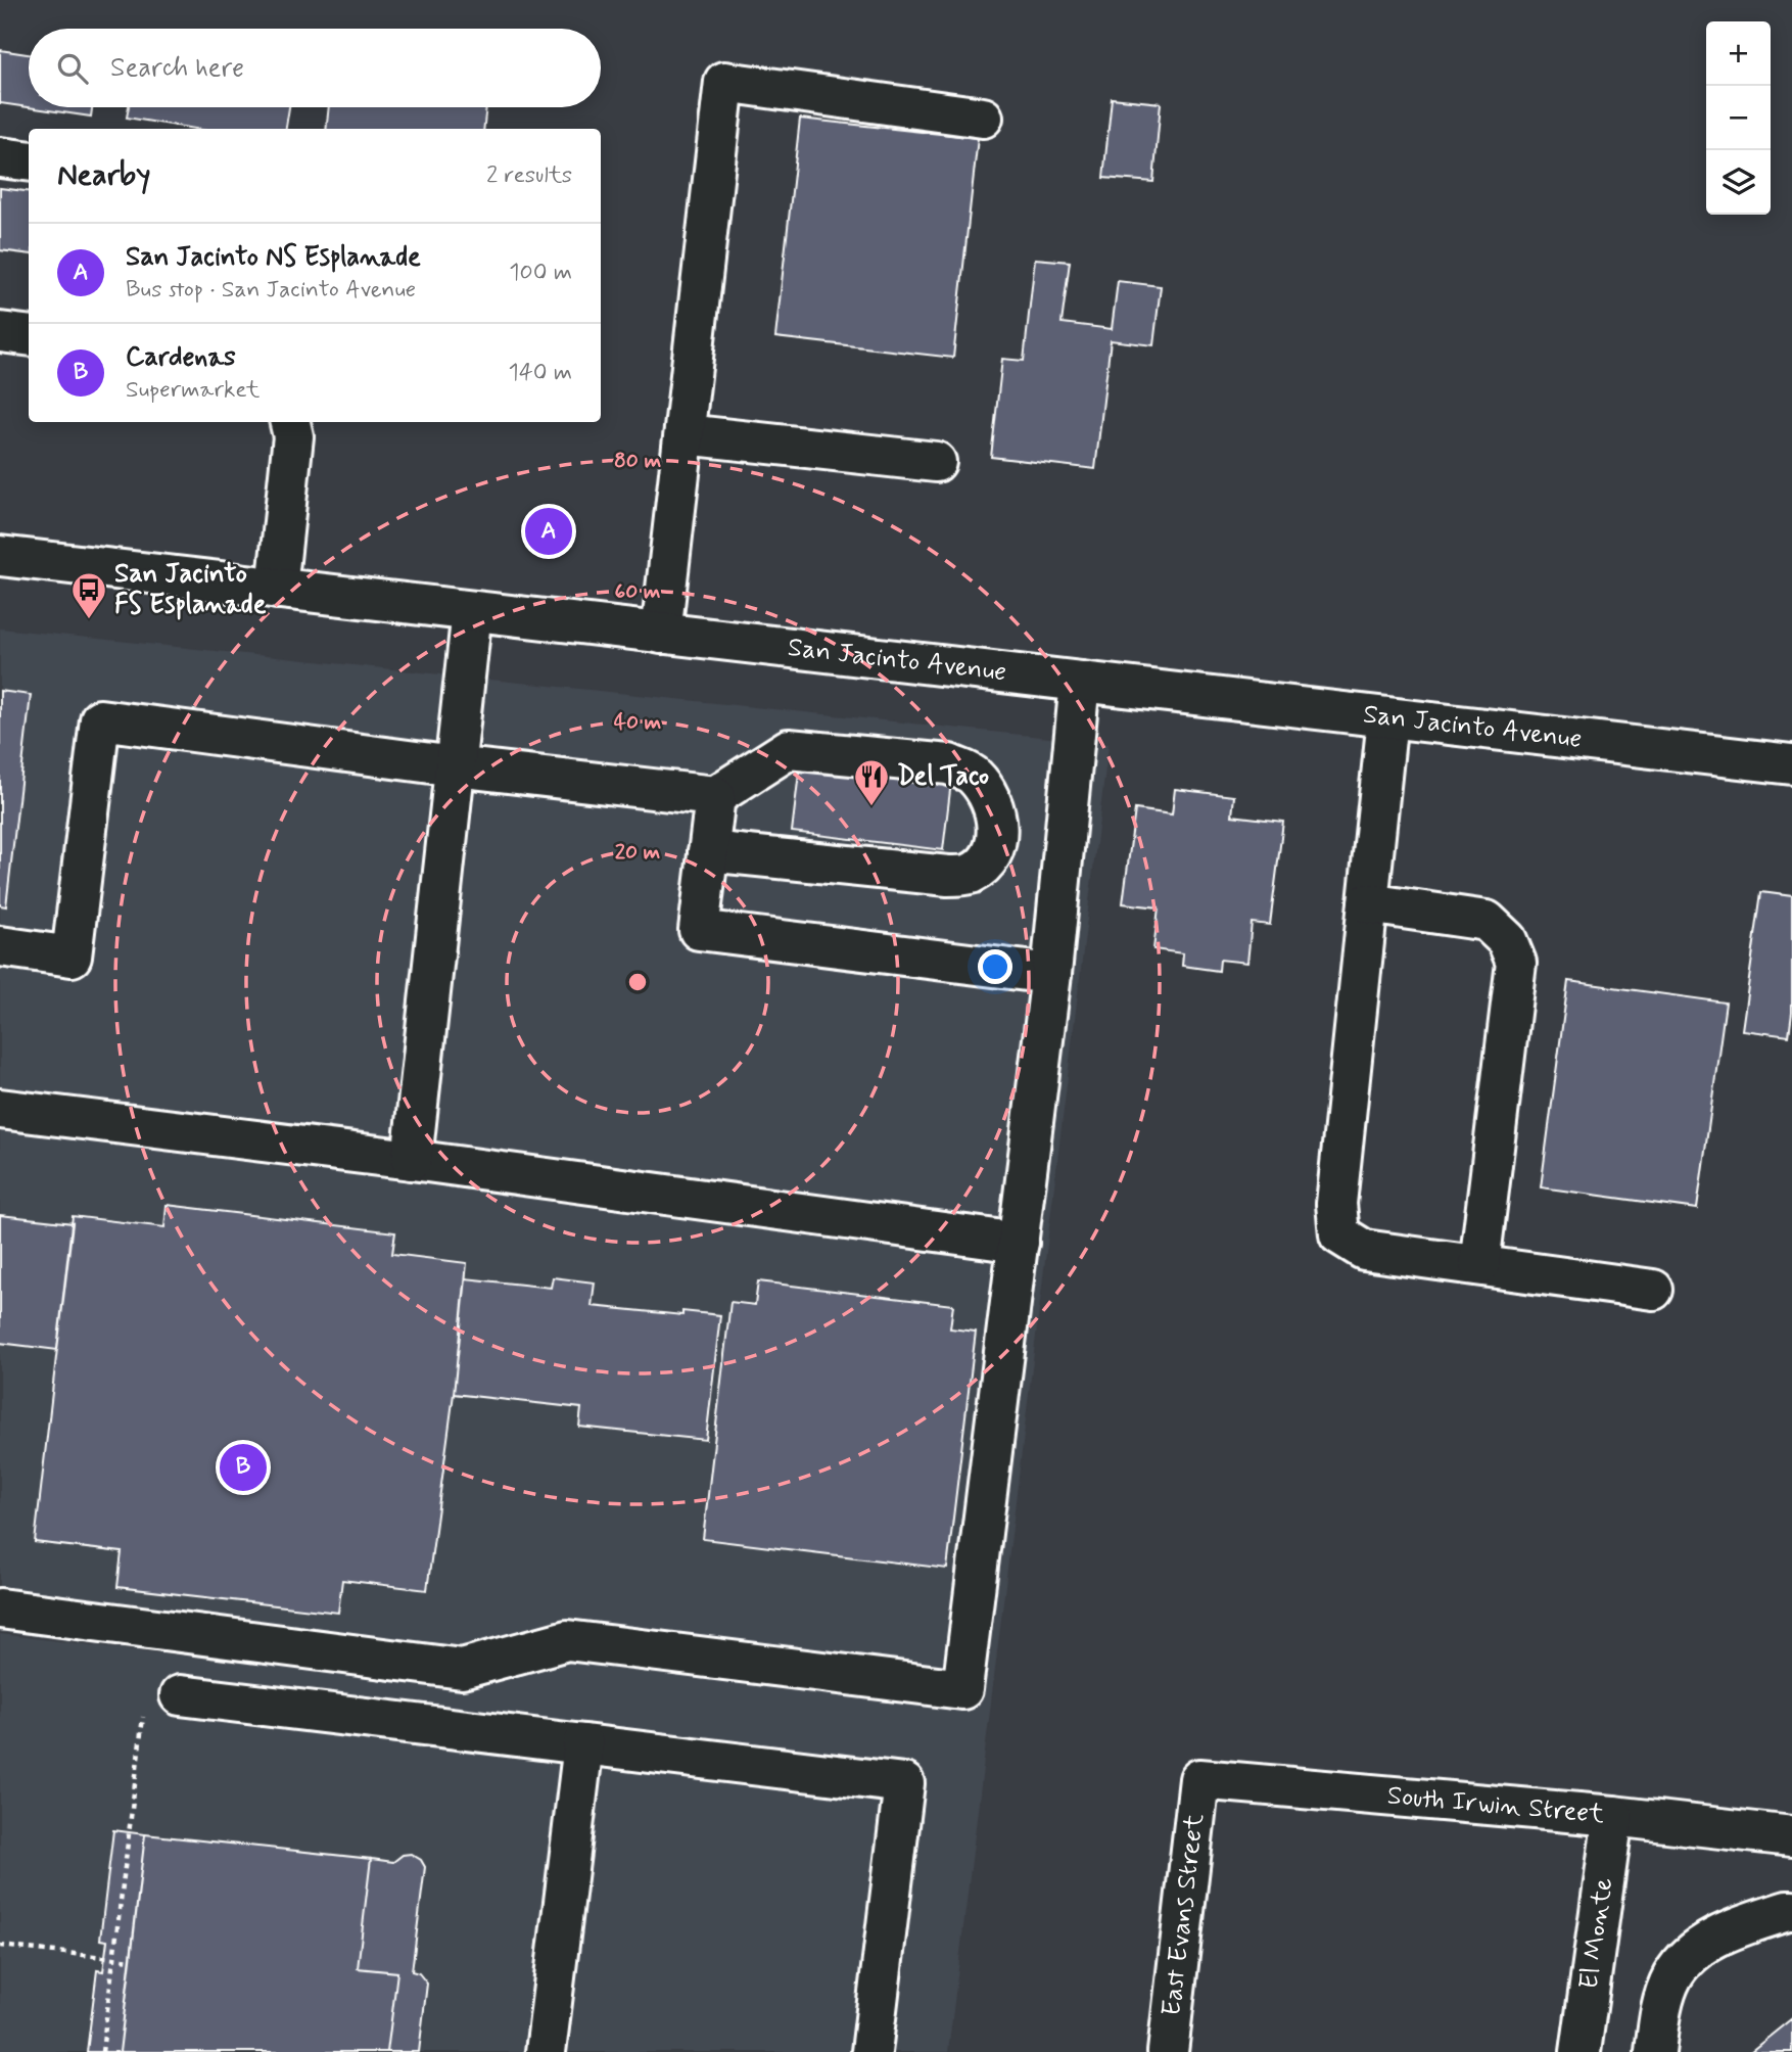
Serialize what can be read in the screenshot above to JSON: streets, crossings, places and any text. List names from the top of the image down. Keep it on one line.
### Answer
{"streets":{"main road":["San Jacinto Avenue","South Irwin Street","East Evans Street","El Monte"]},"crossings":[["South Irwin Street","East Evans Street"],["South Irwin Street","El Monte"]],"places":{"bus stop":["San Jacinto FS Esplanade"],"restaurant":["Del Taco"]},"page":{"map_buttons":["+","−"],"search":"Search here","heading":["Nearby","2 results"],"list":[{"mark":"A","name":"San Jacinto NS Esplanade","note":"Bus stop · San Jacinto Avenue","value":"100 m"},{"mark":"B","name":"Cardenas","note":"Supermarket","value":"140 m"}],"pins":["A","B"]},"rings":["80 m","60 m","40 m","20 m"]}
